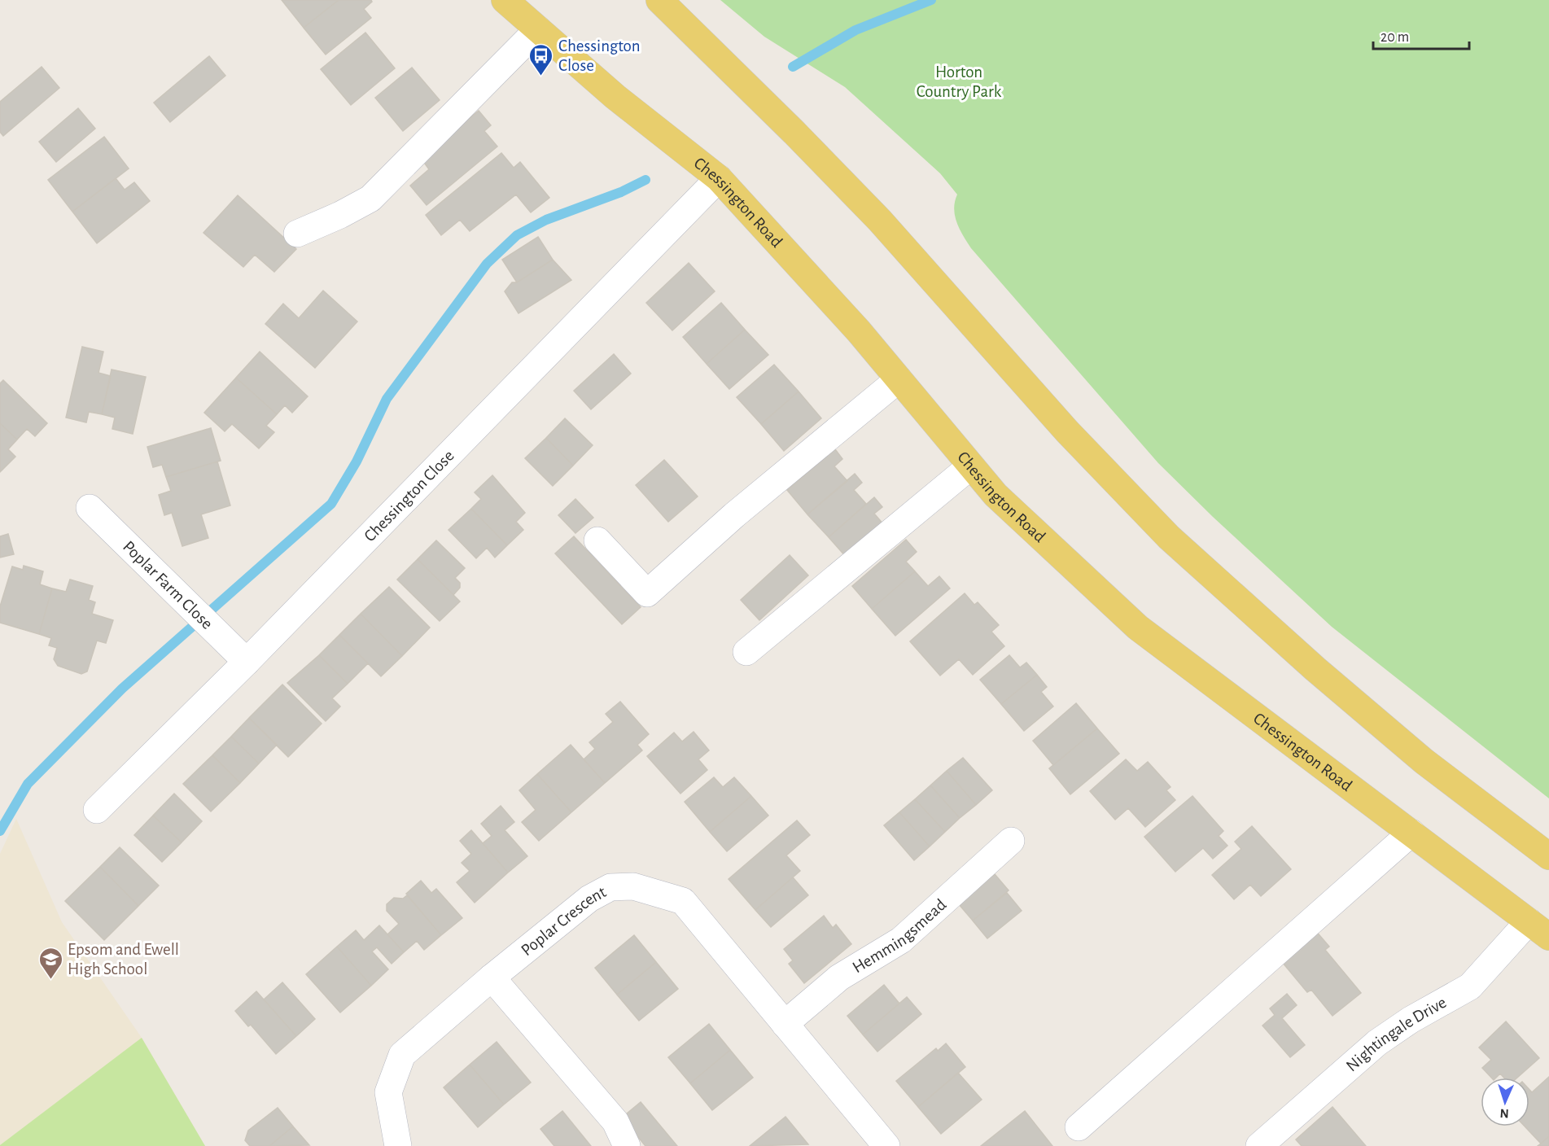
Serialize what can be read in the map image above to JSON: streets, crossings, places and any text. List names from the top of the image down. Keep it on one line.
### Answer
{"streets":{"main road":["Chessington Road"],"street":["Chessington Close","Poplar Farm Close","Poplar Crescent","Hemmingsmead","Nightingale Drive"]},"crossings":[["Chessington Road","Chessington Close"],["Chessington Road","Nightingale Drive"],["Chessington Close","Poplar Farm Close"],["Poplar Crescent","Hemmingsmead"]],"parks":["Horton Country Park"],"places":{"bus stop":["Chessington Close"],"school or university":["Epsom and Ewell High School"]},"scale_bar":"20 m","north":"bottom"}
